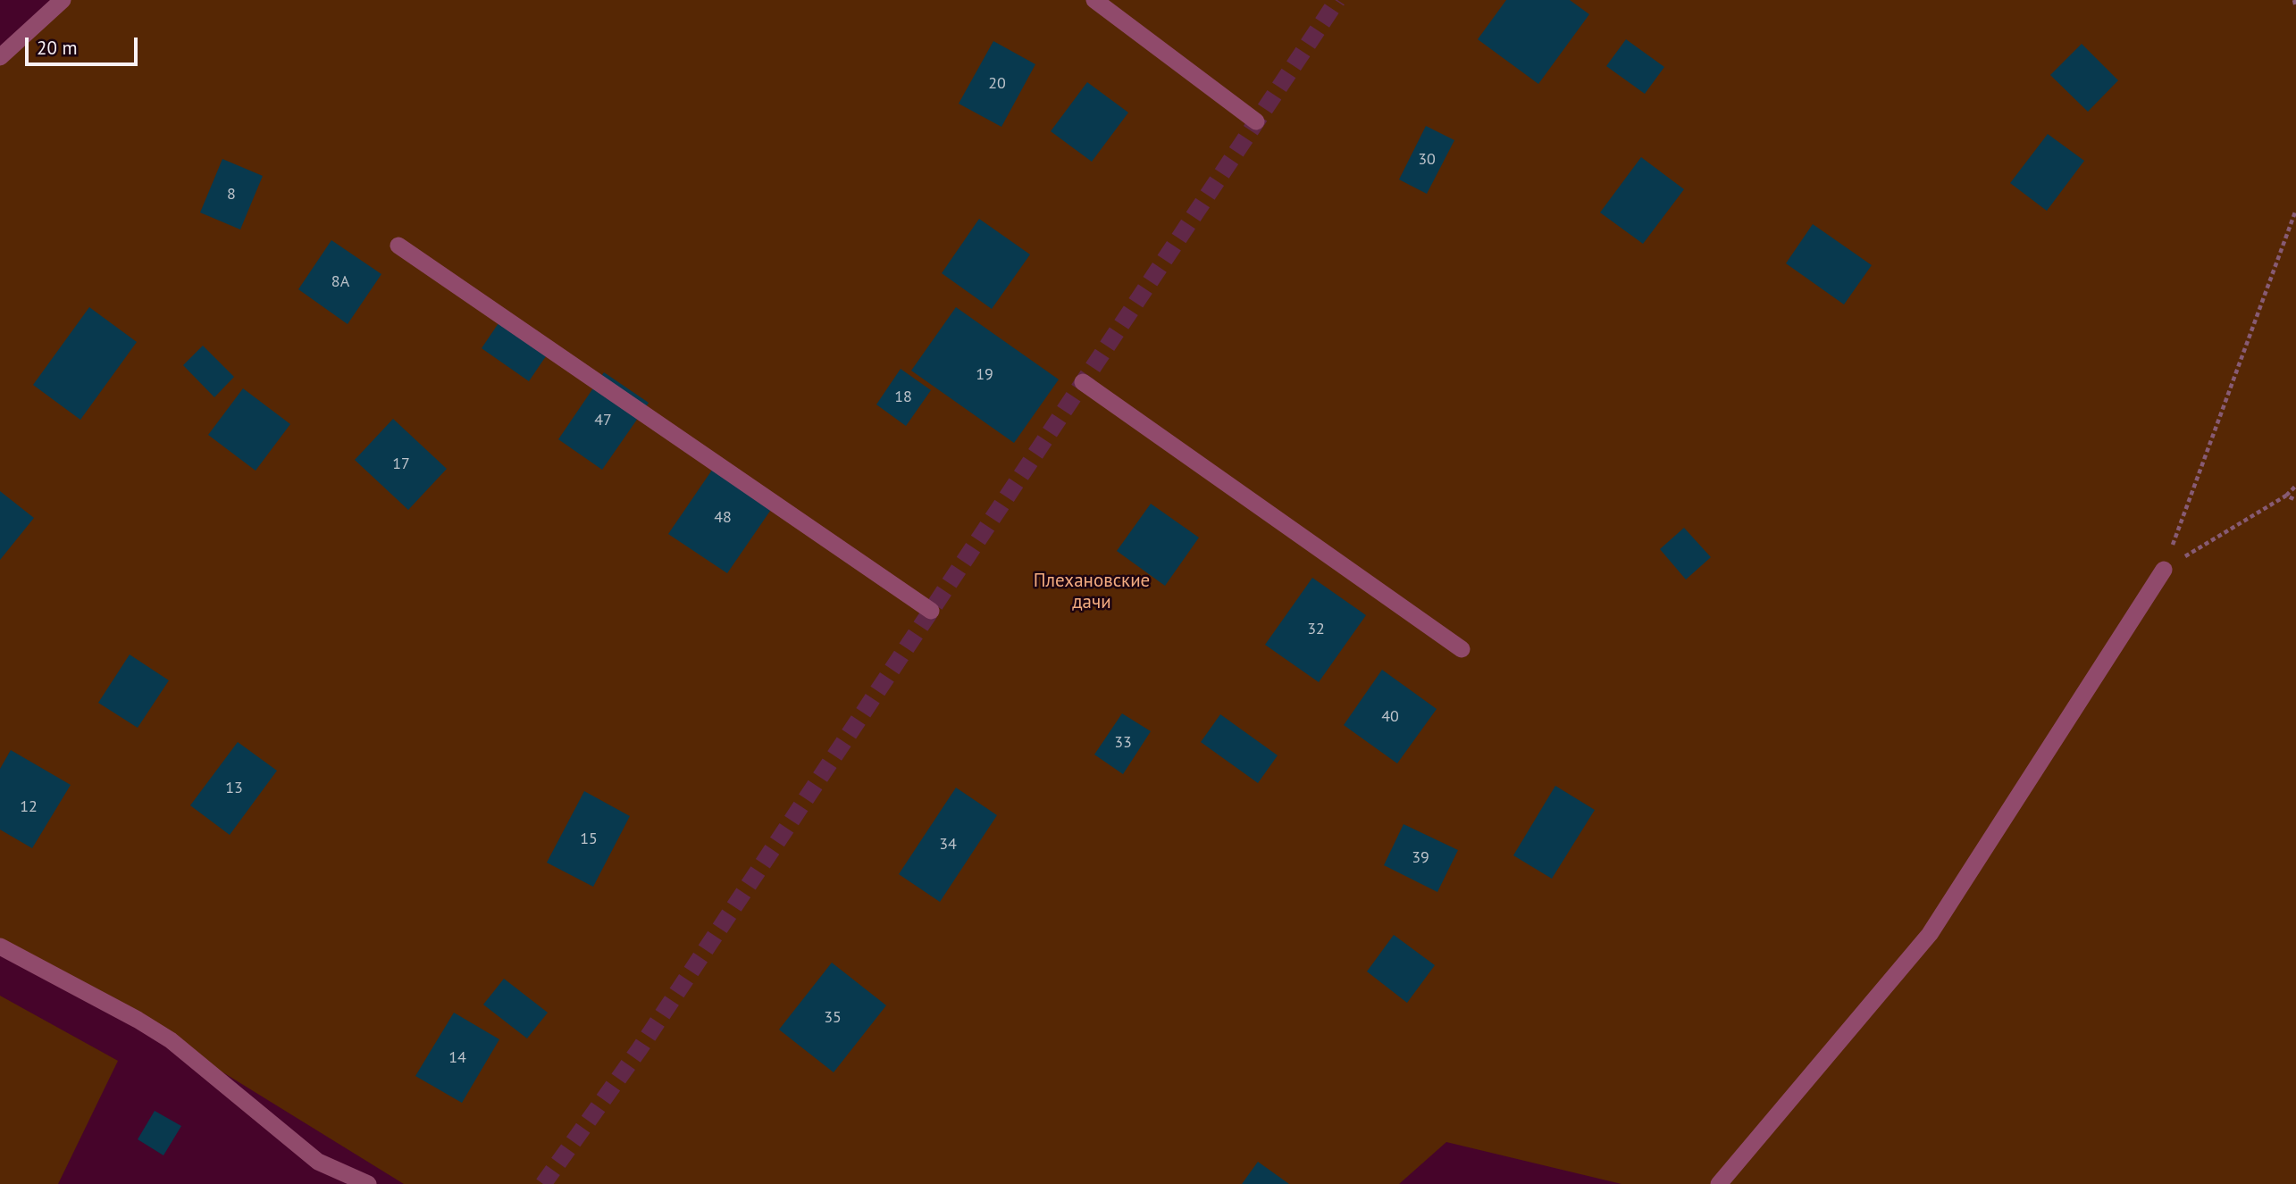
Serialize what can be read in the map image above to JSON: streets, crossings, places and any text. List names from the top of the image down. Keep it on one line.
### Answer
{"parks":["Плехановские дачи"],"house_numbers":["20","30","8","8А","19","18","47","17","48","32","40","33","13","12","15","34","39","35","14"],"scale_bar":"20 m"}
